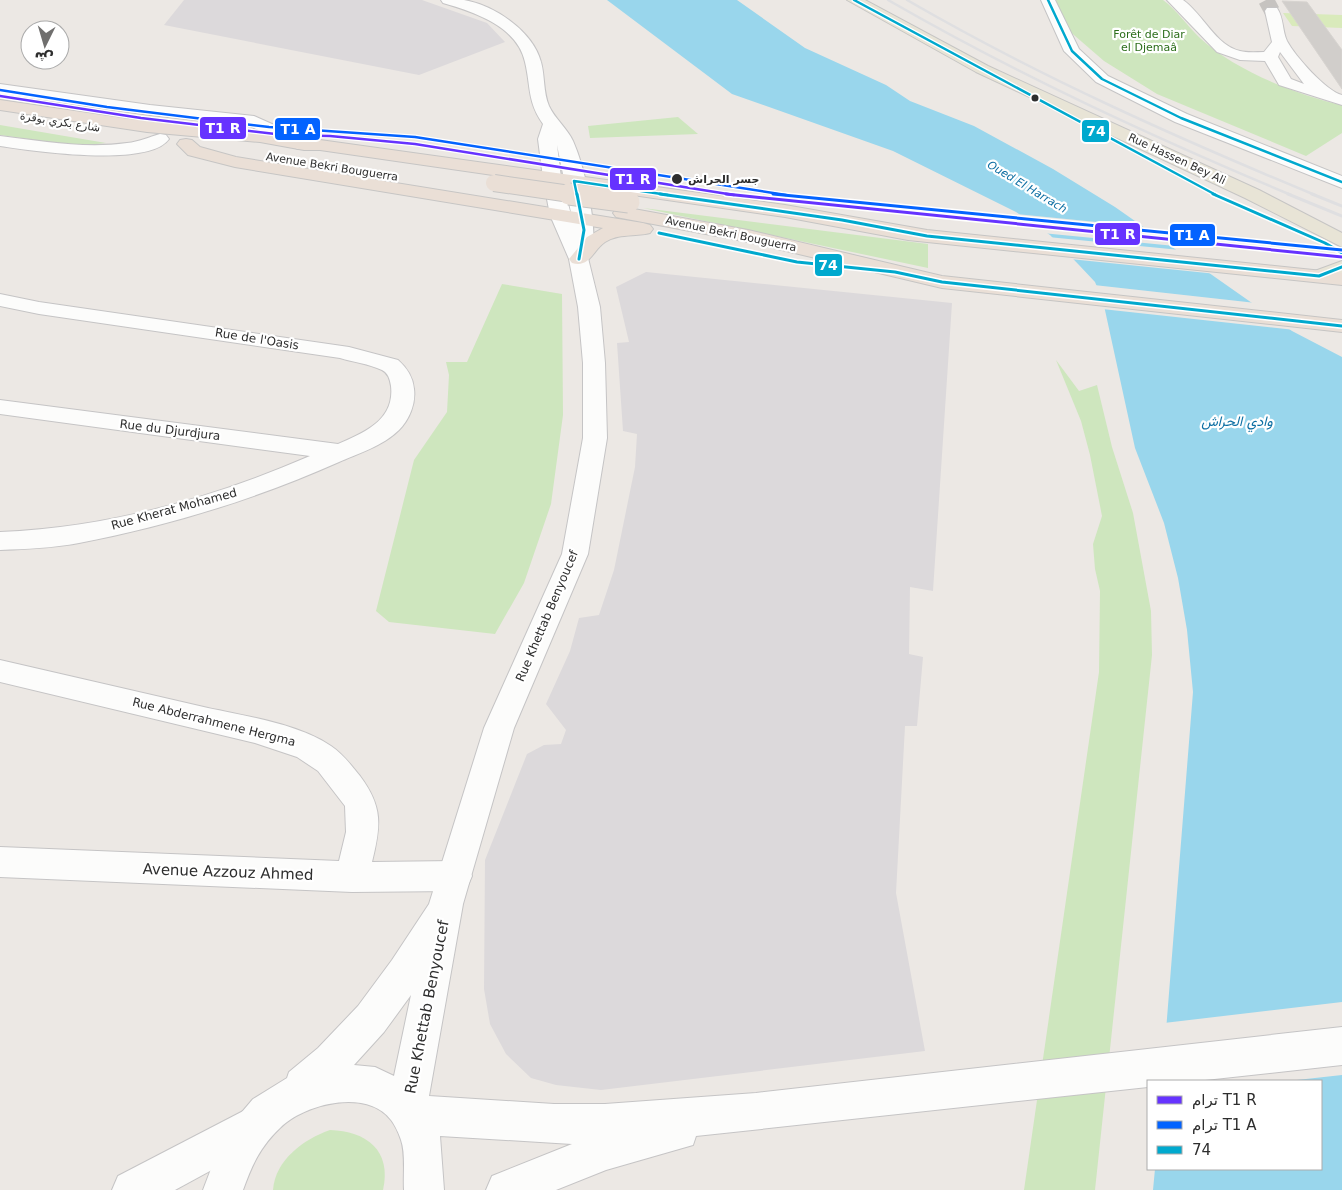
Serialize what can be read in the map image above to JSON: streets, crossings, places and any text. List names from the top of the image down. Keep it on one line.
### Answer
{"streets":{"highway":["شارع بكري بوقرة","Avenue Bekri Bouguerra"],"main road":["Rue Hassen Bey Ali","Rue de l'Oasis","Rue du Djurdjura","Rue Kherat Mohamed","Rue Khettab Benyoucef","Rue Abderrahmene Hergma","Avenue Azzouz Ahmed"]},"crossings":[["شارع بكري بوقرة","Avenue Bekri Bouguerra"],["Rue de l'Oasis","Rue du Djurdjura"],["Rue de l'Oasis","Rue Kherat Mohamed"],["Rue du Djurdjura","Rue Kherat Mohamed"],["Rue Khettab Benyoucef","Avenue Azzouz Ahmed"],["Rue Abderrahmene Hergma","Avenue Azzouz Ahmed"]],"water":["Oued El Harrach","وادي الحراش"],"parks":["Forêt de Diar el Djemaâ"],"places":["جسر الحراش"],"lines":["transit line 74"],"legend":["ترام T1 R","ترام T1 A","74"],"north":"bottom"}
